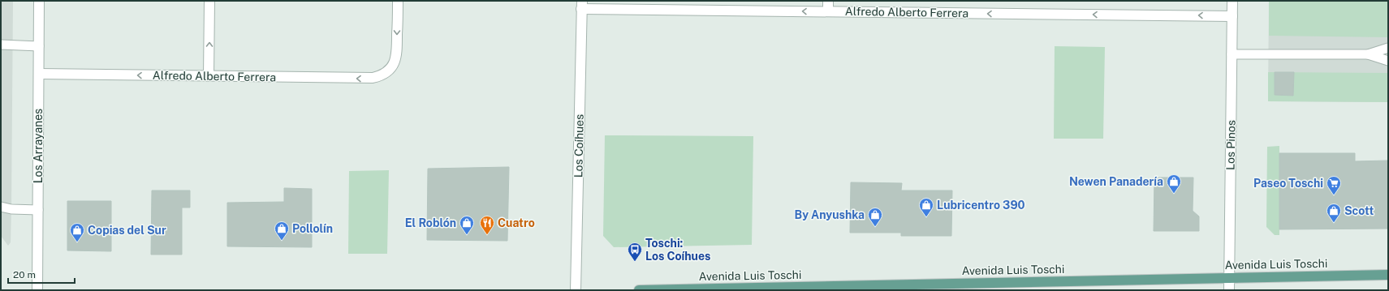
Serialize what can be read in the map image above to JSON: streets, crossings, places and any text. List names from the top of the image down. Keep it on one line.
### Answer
{"streets":{"main road":["Avenida Luis Toschi"],"street":["Alfredo Alberto Ferrera","Los Pinos","Los Arrayanes","Los Coíhues"]},"crossings":[["Alfredo Alberto Ferrera","Los Pinos"],["Alfredo Alberto Ferrera","Los Arrayanes"],["Alfredo Alberto Ferrera","Los Coíhues"],["Los Pinos","Avenida Luis Toschi"]],"one_way":["Alfredo Alberto Ferrera"],"places":{"shop":["Newen Panadería","Lubricentro 390","Scott","By Anyushka","El Roblón","Pollolín","Copias del Sur"],"supermarket":["Paseo Toschi"],"restaurant":["Cuatro"],"bus stop":["Toschi: Los Coíhues"]},"scale_bar":"20 m"}
